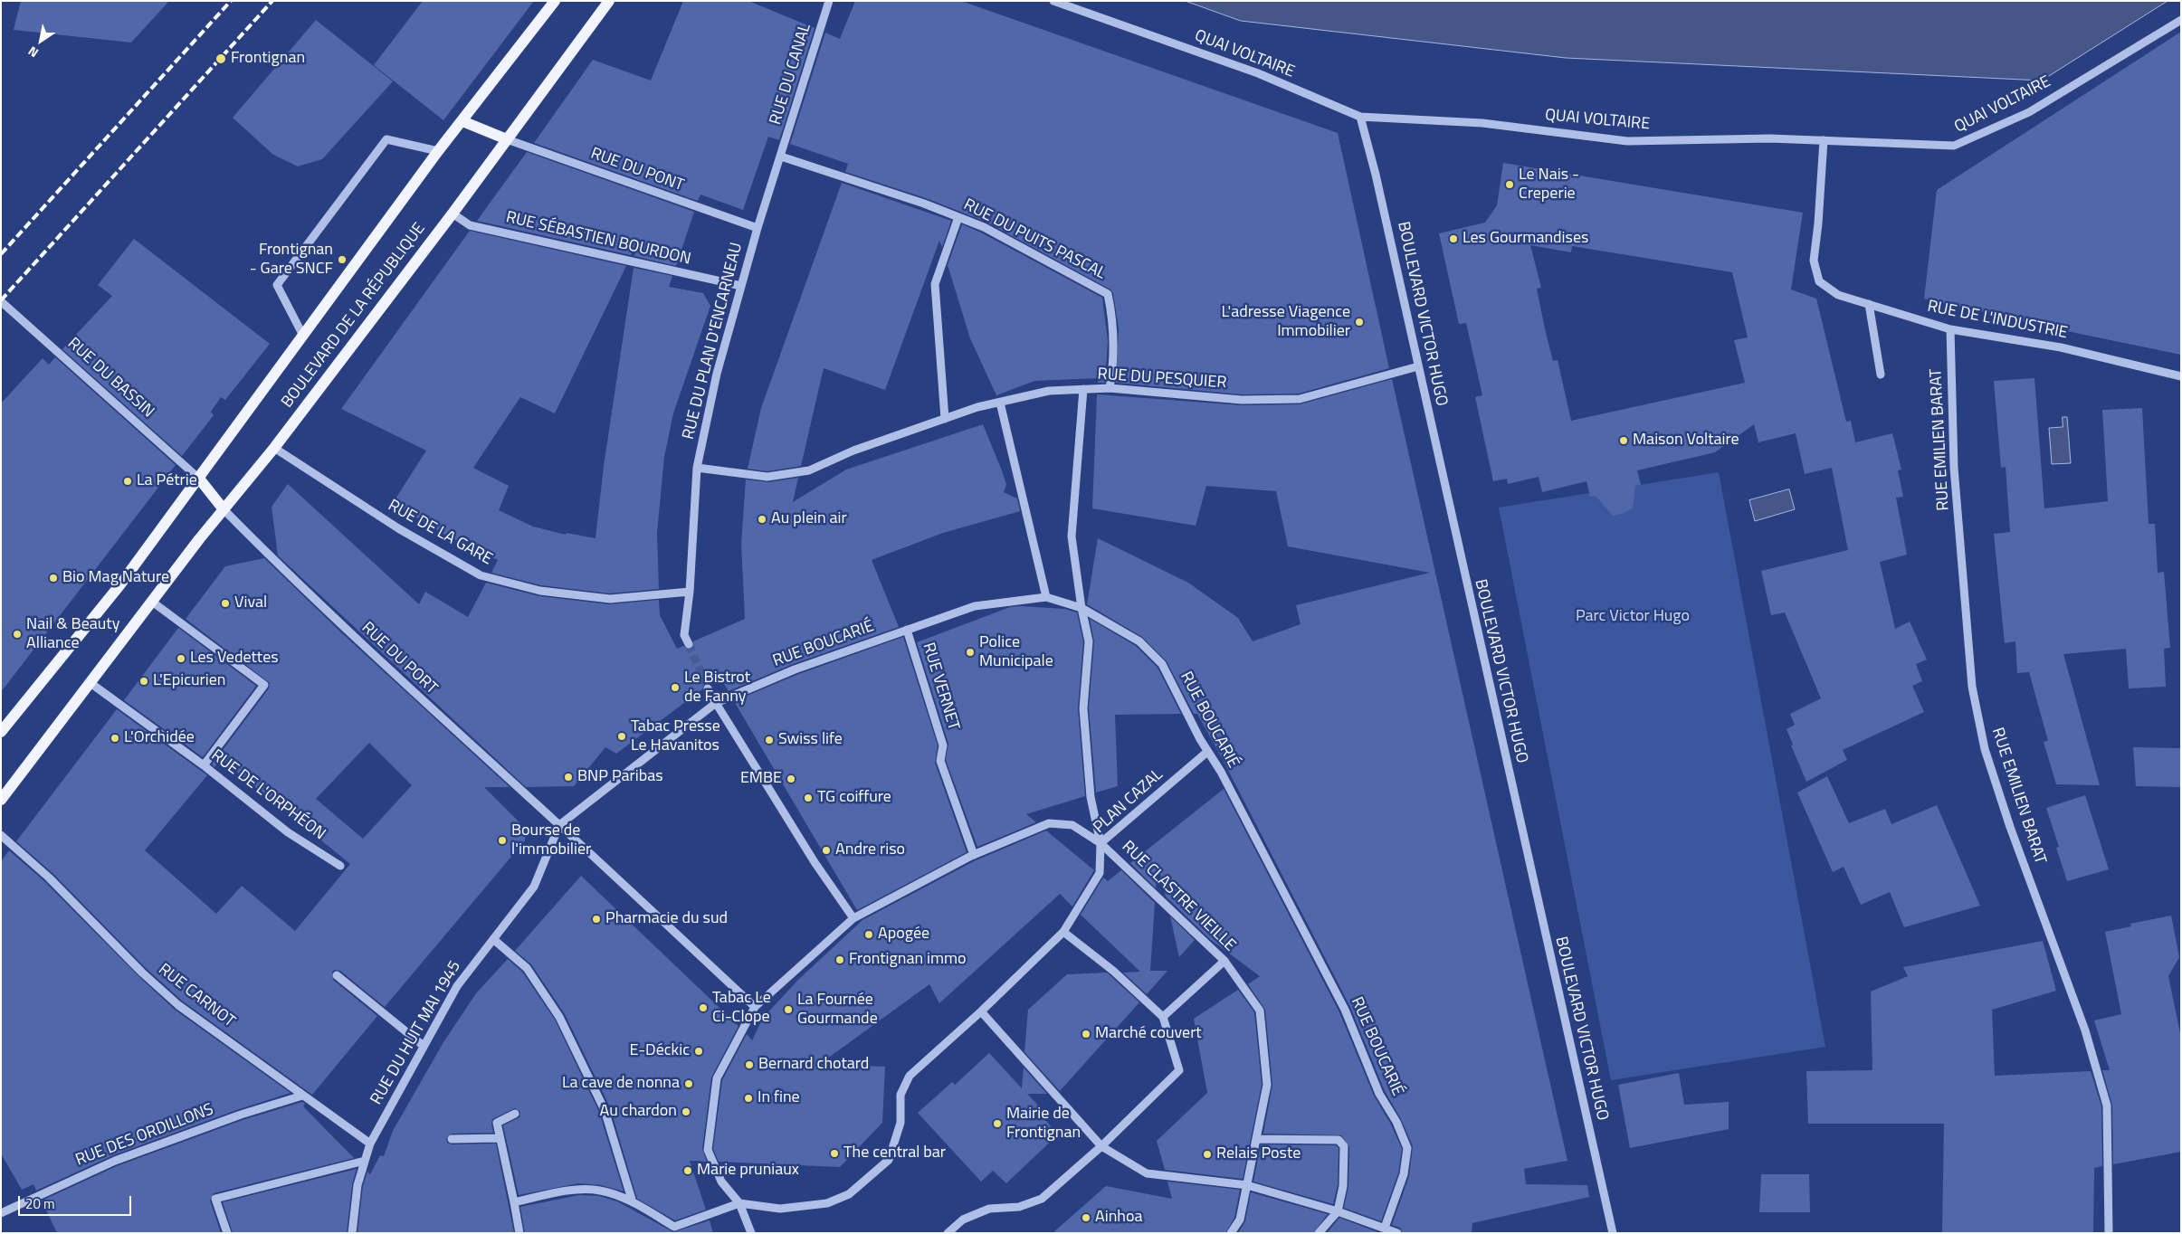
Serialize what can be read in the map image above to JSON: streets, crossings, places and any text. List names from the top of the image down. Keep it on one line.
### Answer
{"streets":{"main road":["BOULEVARD DE LA RÉPUBLIQUE"],"street":["QUAI VOLTAIRE","RUE DU CANAL","RUE DU PONT","RUE SÉBASTIEN BOURDON","RUE DU PUITS PASCAL","BOULEVARD VICTOR HUGO","RUE DE L'INDUSTRIE","RUE DU PLAN D'ENCARNEAU","RUE DU BASSIN","RUE DU PESQUIER","RUE EMILIEN BARAT","RUE DE LA GARE","RUE BOUCARIÉ","RUE DU PORT","RUE VERNET","RUE DE L'ORPHÉON","PLAN CAZAL","RUE CLASTRE VIEILLE","RUE CARNOT","RUE DU HUIT MAI 1945","RUE DES ORDILLONS"]},"crossings":[["QUAI VOLTAIRE","BOULEVARD VICTOR HUGO"],["QUAI VOLTAIRE","RUE DE L'INDUSTRIE"],["RUE DU CANAL","RUE DU PUITS PASCAL"],["RUE DU CANAL","RUE DU PLAN D'ENCARNEAU"],["RUE DU PONT","BOULEVARD DE LA RÉPUBLIQUE"],["RUE DU PONT","RUE DU PLAN D'ENCARNEAU"],["RUE SÉBASTIEN BOURDON","BOULEVARD DE LA RÉPUBLIQUE"],["RUE SÉBASTIEN BOURDON","RUE DU PLAN D'ENCARNEAU"],["RUE DU PUITS PASCAL","RUE DU PLAN D'ENCARNEAU"],["RUE DU PUITS PASCAL","RUE DU PESQUIER"],["BOULEVARD VICTOR HUGO","RUE DU PESQUIER"],["BOULEVARD DE LA RÉPUBLIQUE","RUE DU BASSIN"],["BOULEVARD DE LA RÉPUBLIQUE","RUE DE LA GARE"],["BOULEVARD DE LA RÉPUBLIQUE","RUE DU PORT"],["BOULEVARD DE LA RÉPUBLIQUE","RUE DE L'ORPHÉON"],["RUE DE L'INDUSTRIE","RUE EMILIEN BARAT"],["RUE DU PLAN D'ENCARNEAU","RUE DU PESQUIER"],["RUE DU PLAN D'ENCARNEAU","RUE DE LA GARE"],["RUE BOUCARIÉ","RUE DU PORT"],["RUE BOUCARIÉ","RUE VERNET"],["RUE BOUCARIÉ","PLAN CAZAL"],["RUE BOUCARIÉ","RUE DU HUIT MAI 1945"],["RUE DU PORT","RUE CLASTRE VIEILLE"],["RUE DU PORT","RUE DU HUIT MAI 1945"],["RUE VERNET","RUE CLASTRE VIEILLE"],["PLAN CAZAL","RUE CLASTRE VIEILLE"],["RUE CARNOT","RUE DU HUIT MAI 1945"],["RUE CARNOT","RUE DES ORDILLONS"]],"parks":["Parc Victor Hugo"],"places":["Frontignan","Le Nais - Creperie","Les Gourmandises","Frontignan - Gare SNCF","L'adresse Viagence Immobilier","Maison Voltaire","La Pétrie","Au plein air","Bio Mag Nature","Vival","Nail & Beauty Alliance","Police Municipale","Les Vedettes","L'Epicurien","Le Bistrot de Fanny","Tabac Presse Le Havanitos","L'Orchidée","Swiss life","BNP Paribas","EMBE","TG coiffure","Bourse de l'immobilier","Andre riso","Pharmacie du sud","Apogée","Frontignan immo","Tabac Le Ci-Clope","La Fournée Gourmande","Marché couvert","E-Déckic","Bernard chotard","La cave de nonna","In fine","Au chardon","Mairie de Frontignan","The central bar","Relais Poste","Marie pruniaux","Ainhoa"],"scale_bar":"20 m","north":"bottom left"}
